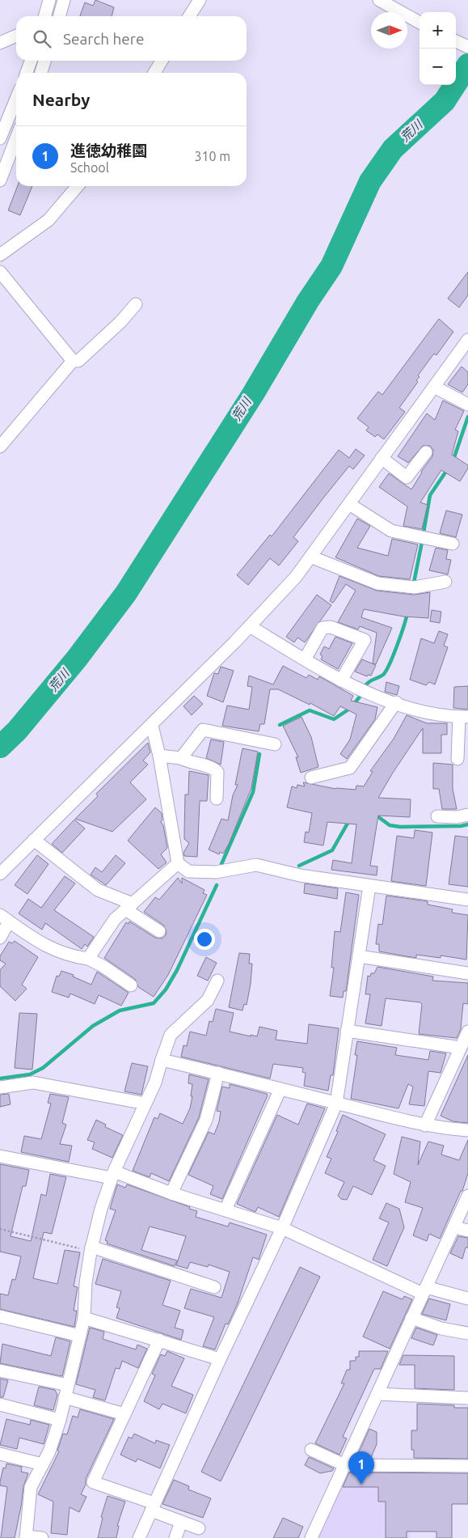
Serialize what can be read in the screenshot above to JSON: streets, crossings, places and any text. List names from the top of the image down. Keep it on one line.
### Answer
{"water":["荒川"],"north":"right","page":{"map_buttons":["+","−"],"search":"Search here","heading":"Nearby","list":[{"mark":"1","name":"進徳幼稚園","note":"School","value":"310 m"}],"pins":"1"}}
